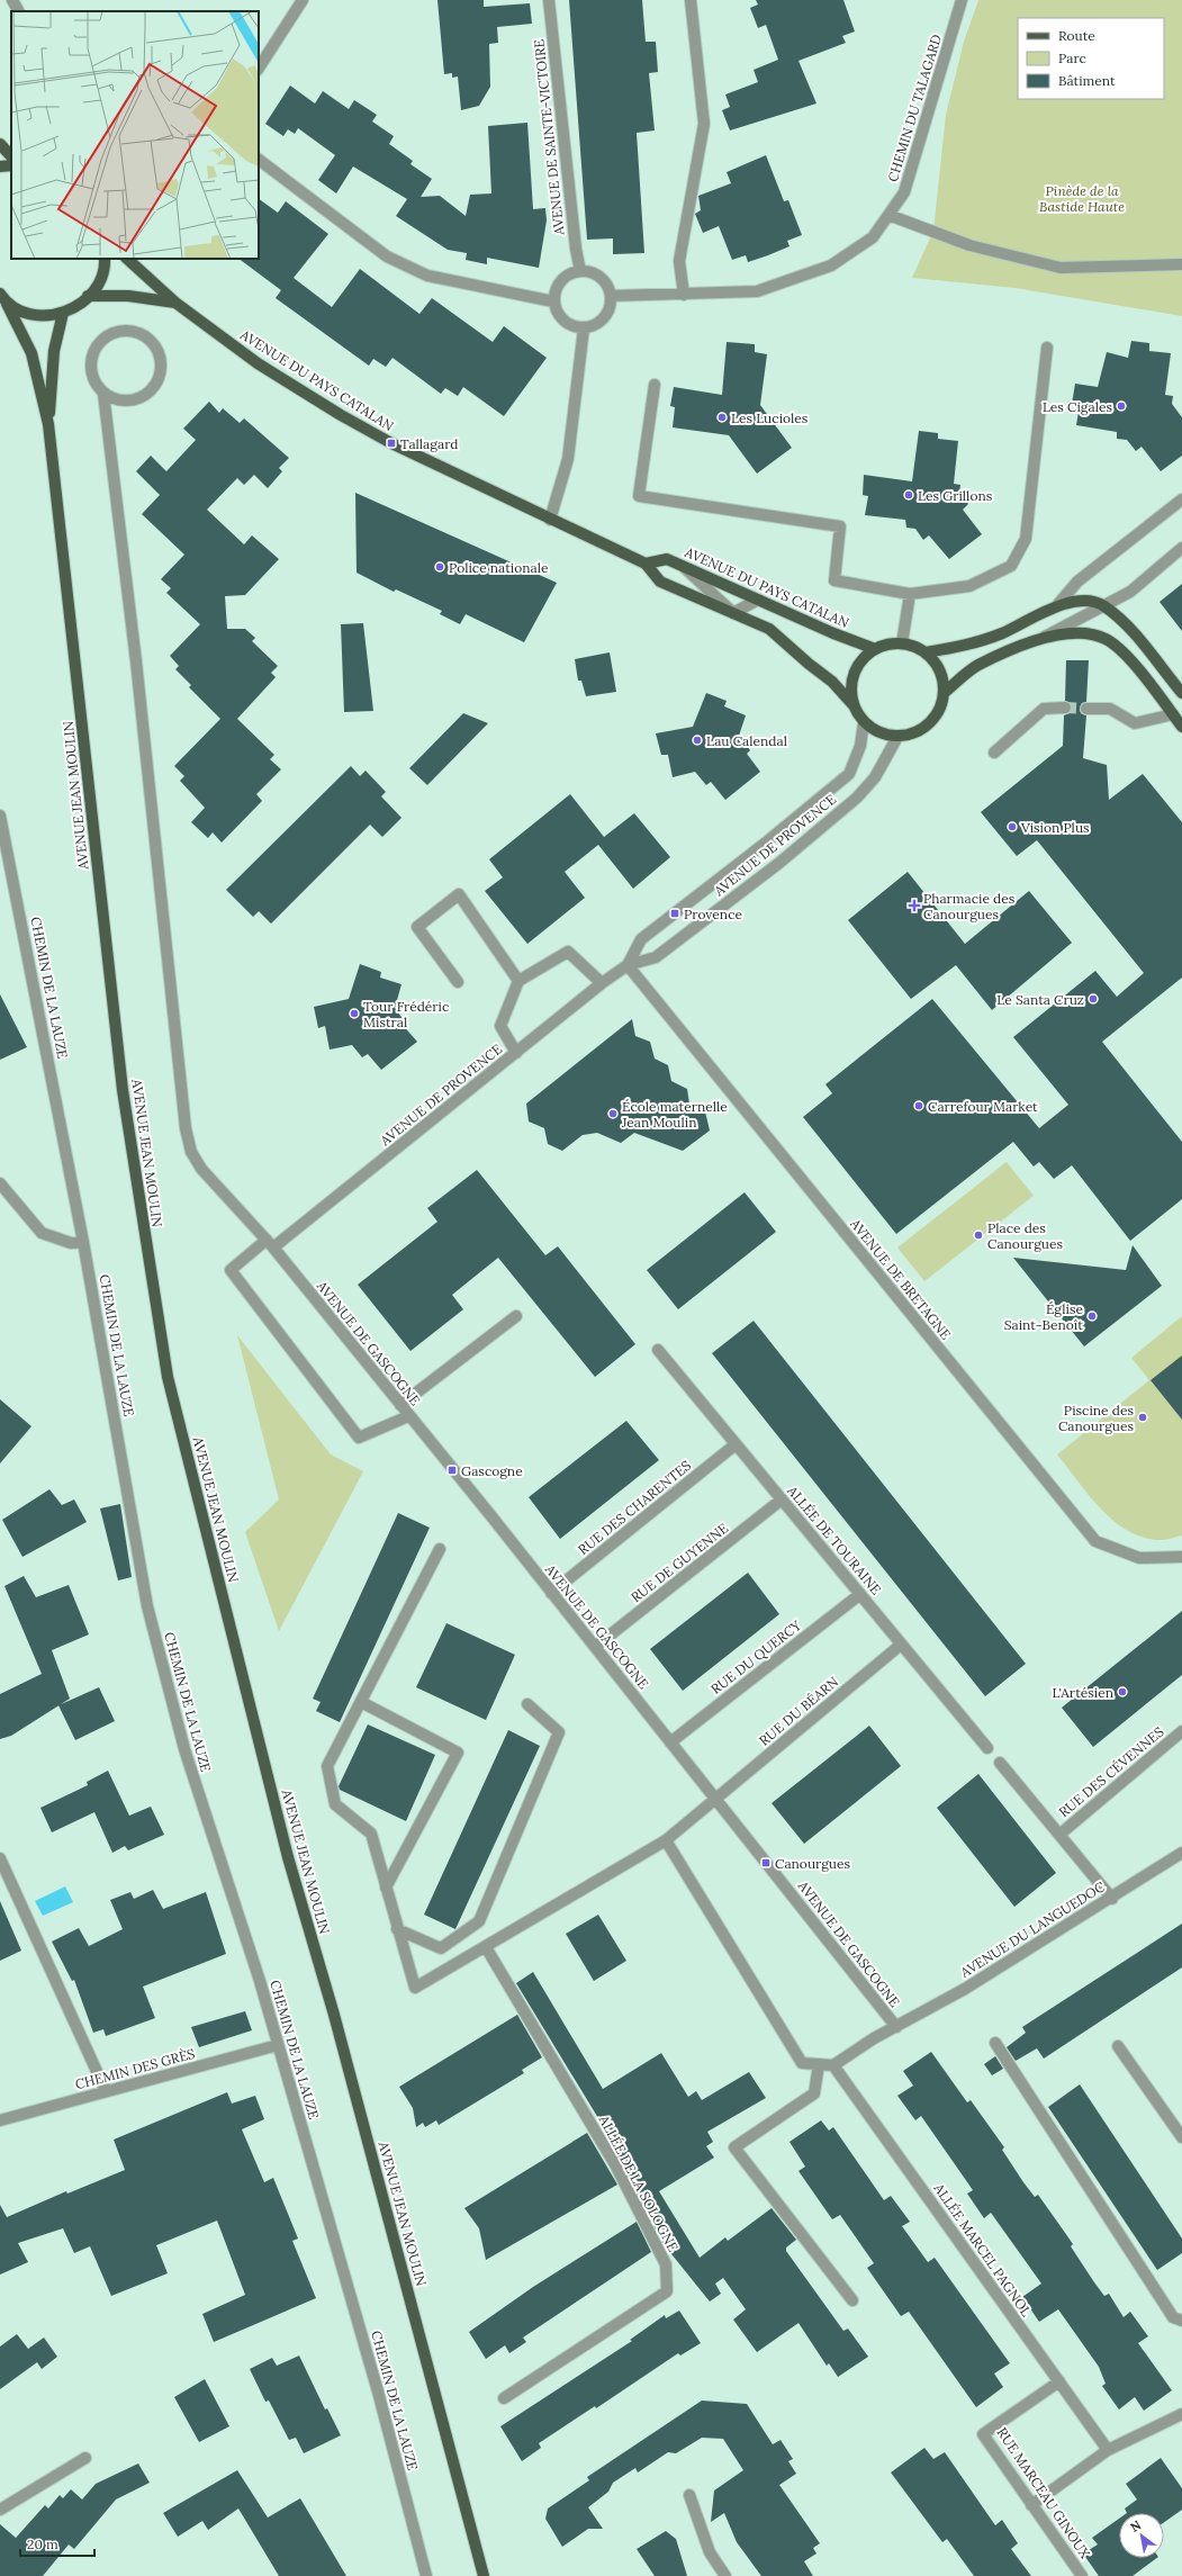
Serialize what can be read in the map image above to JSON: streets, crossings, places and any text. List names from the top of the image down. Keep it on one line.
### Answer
{"streets":{"main road":["AVENUE DU PAYS CATALAN","AVENUE JEAN MOULIN"],"street":["CHEMIN DU TALAGARD","AVENUE DE SAINTE-VICTOIRE","AVENUE DE PROVENCE","CHEMIN DE LA LAUZE","AVENUE DE BRETAGNE","AVENUE DE GASCOGNE","RUE DES CHARENTES","ALLÉE DE TOURAINE","RUE DE GUYENNE","RUE DU QUERCY","RUE DU BÉARN","RUE DES CÉVENNES","AVENUE DU LANGUEDOC","CHEMIN DES GRÈS","ALLÉE DE LA SOLOGNE","ALLÉE MARCEL PAGNOL","RUE MARCEAU GINOUX"]},"crossings":[["CHEMIN DU TALAGARD","AVENUE DE SAINTE-VICTOIRE"],["AVENUE DU PAYS CATALAN","AVENUE DE PROVENCE"],["AVENUE DE PROVENCE","AVENUE DE BRETAGNE"],["AVENUE DE PROVENCE","AVENUE DE GASCOGNE"],["CHEMIN DE LA LAUZE","CHEMIN DES GRÈS"],["AVENUE DE GASCOGNE","RUE DES CHARENTES"],["AVENUE DE GASCOGNE","RUE DE GUYENNE"],["AVENUE DE GASCOGNE","RUE DU QUERCY"],["AVENUE DE GASCOGNE","RUE DU BÉARN"],["AVENUE DE GASCOGNE","AVENUE DU LANGUEDOC"],["RUE DES CHARENTES","ALLÉE DE TOURAINE"],["ALLÉE DE TOURAINE","RUE DE GUYENNE"],["ALLÉE DE TOURAINE","RUE DU QUERCY"],["ALLÉE DE TOURAINE","RUE DU BÉARN"],["RUE DU BÉARN","ALLÉE DE LA SOLOGNE"],["AVENUE DU LANGUEDOC","ALLÉE MARCEL PAGNOL"],["ALLÉE MARCEL PAGNOL","RUE MARCEAU GINOUX"]],"parks":["Pinède de la Bastide Haute"],"places":{"other":["Les Cigales","Les Lucioles","Les Grillons","Police nationale","Lau Calendal","Vision Plus","Le Santa Cruz","Tour Frédéric Mistral","Carrefour Market","École maternelle Jean Moulin","Place des Canourgues","Église Saint-Benoît","Piscine des Canourgues","L'Artésien"],"transit":["Tallagard","Provence","Gascogne","Canourgues"],"health":["Pharmacie des Canourgues"]},"legend":["Route","Parc","Bâtiment"],"scale_bar":"20 m","north":"top left"}
